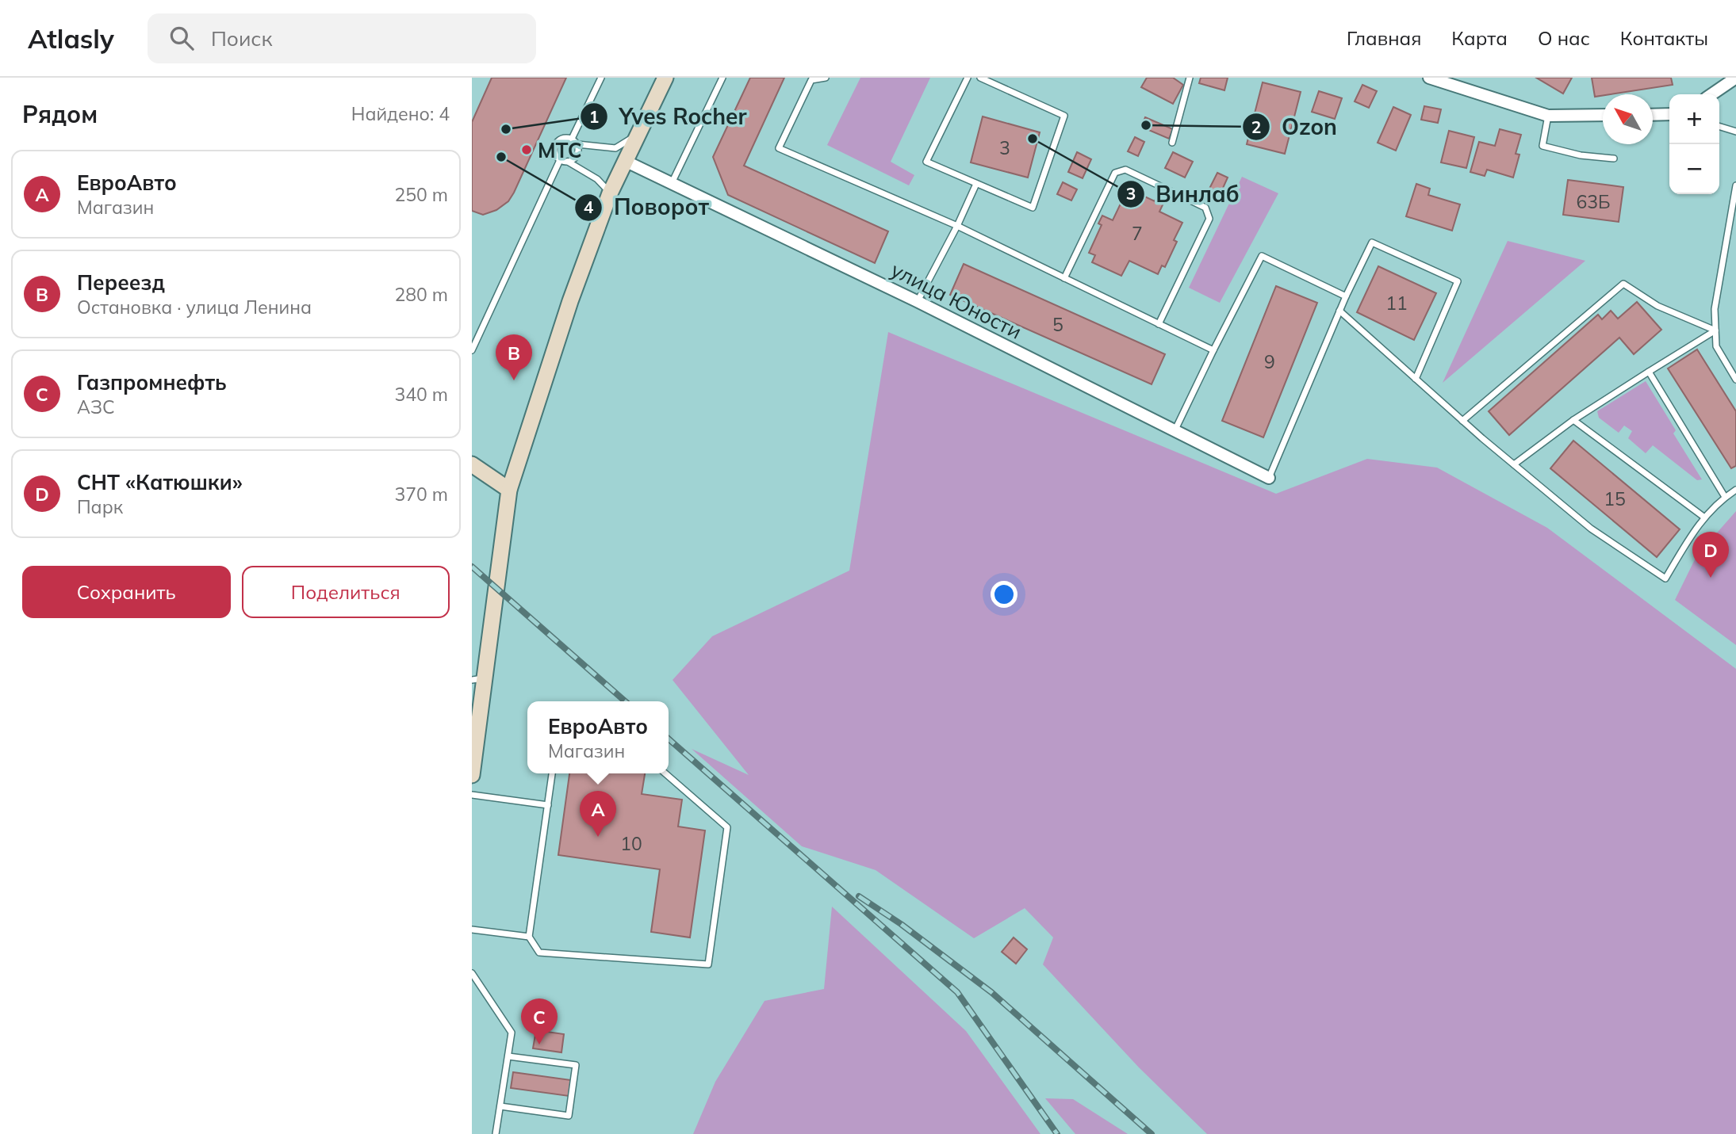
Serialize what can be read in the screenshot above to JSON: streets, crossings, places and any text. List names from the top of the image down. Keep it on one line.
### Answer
{"streets":{"street":["улица Юности"]},"places":["Ozon","Yves Rocher","Винлаб","МТС","Поворот"],"house_numbers":["3","63Б","7","11","5","9","15","10"],"north":"top left","page":{"header":"Atlasly","search":"Поиск","nav":["Главная","Карта","О нас","Контакты"],"heading":["Рядом","Найдено: 4"],"map_buttons":["+","−"],"list":[{"mark":"A","name":"ЕвроАвто","note":"Магазин","value":"250 m"},{"mark":"B","name":"Переезд","note":"Остановка · улица Ленина","value":"280 m"},{"mark":"C","name":"Газпромнефть","note":"АЗС","value":"340 m"},{"mark":"D","name":"СНТ «Катюшки»","note":"Парк","value":"370 m"}],"pins":["B","D","A","C"],"buttons":["Сохранить","Поделиться"],"popup":["ЕвроАвто","Магазин"]}}
